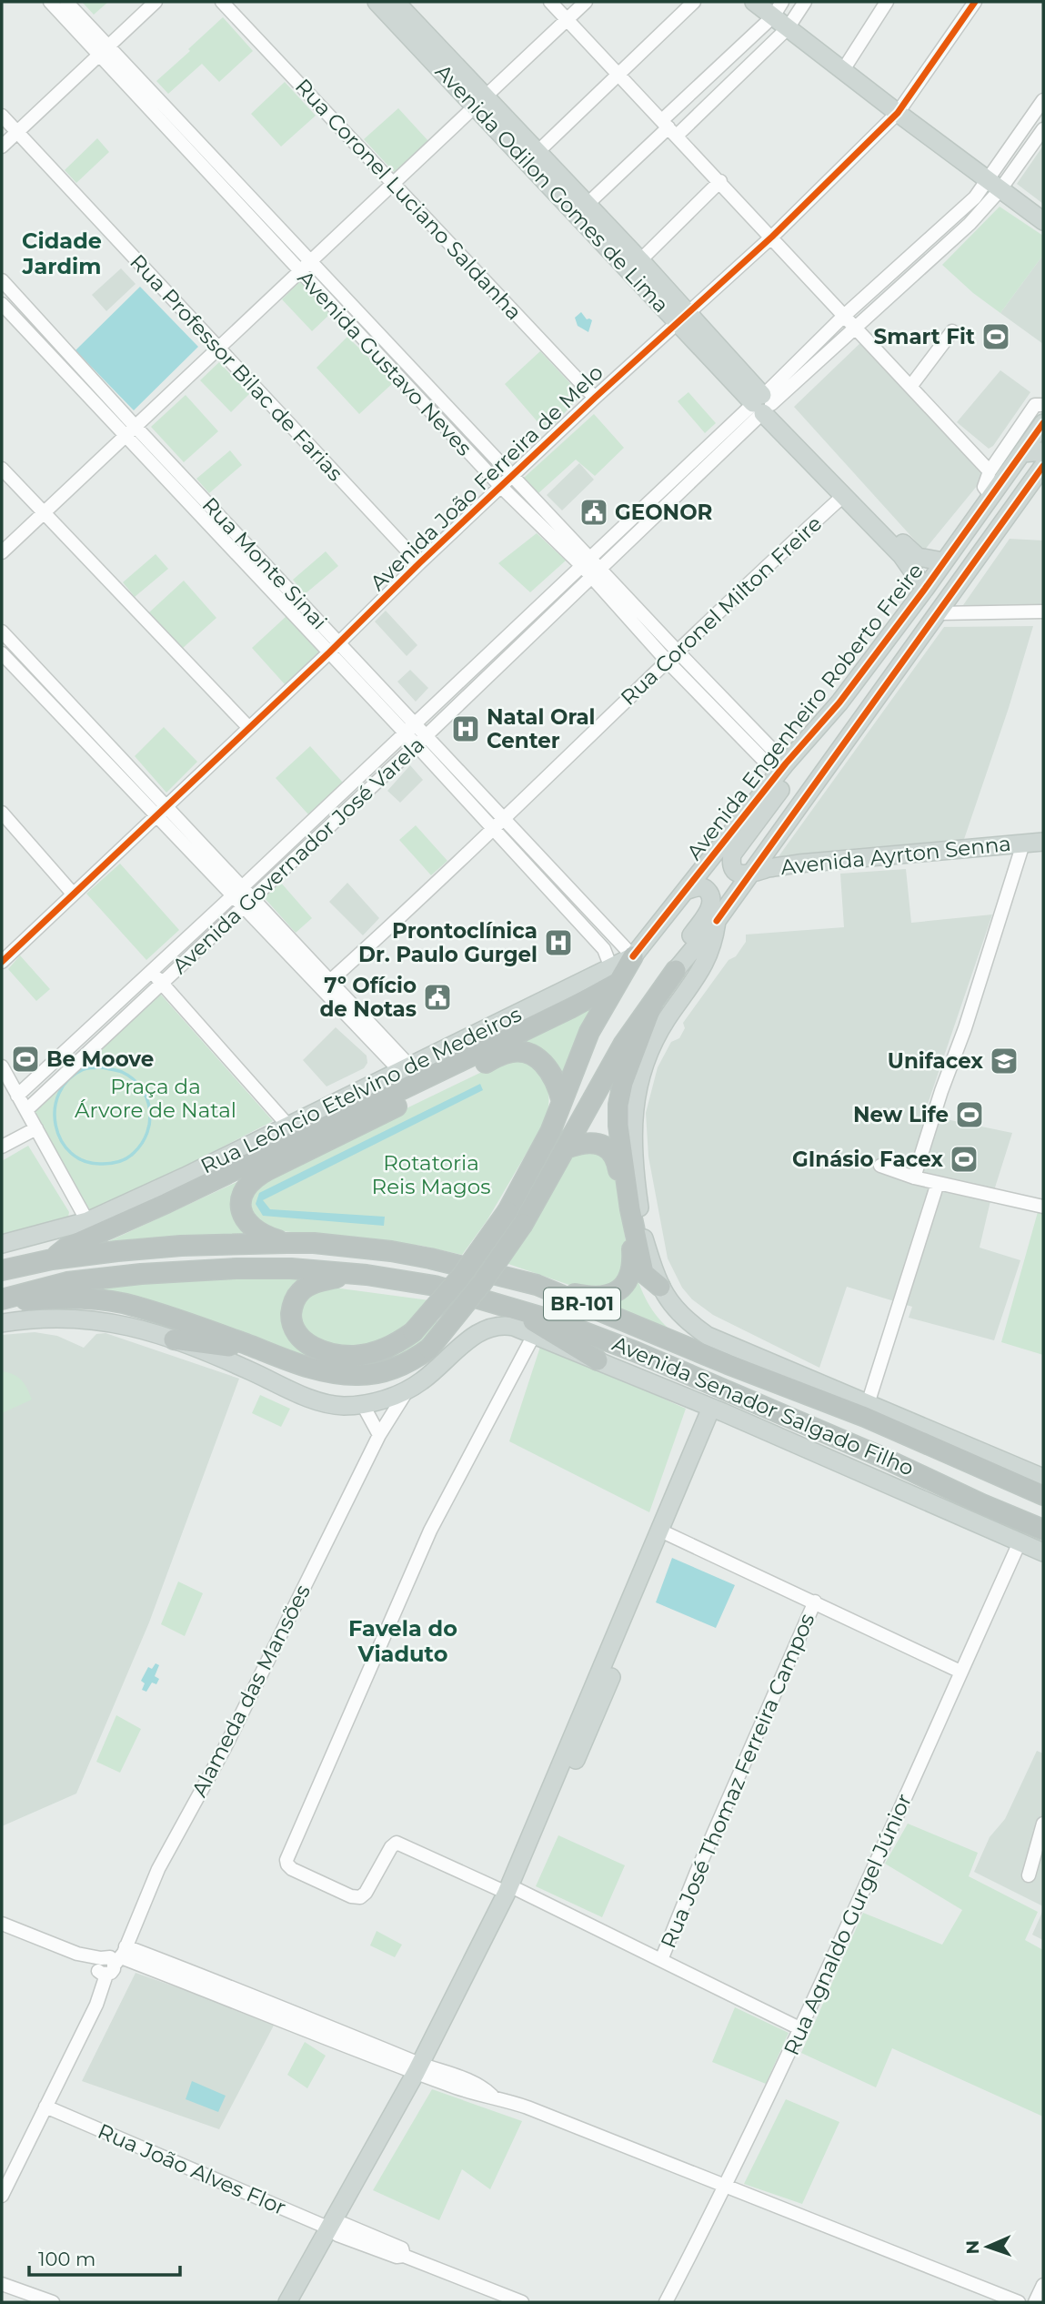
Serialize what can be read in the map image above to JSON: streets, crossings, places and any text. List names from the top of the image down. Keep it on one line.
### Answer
{"streets":{"highway":["BR-101","Avenida Senador Salgado Filho"],"main road":["Avenida Odilon Gomes de Lima","Avenida Engenheiro Roberto Freire","Avenida Ayrton Senna","Rua Leôncio Etelvino de Medeiros"],"street":["Rua Coronel Luciano Saldanha","Avenida Gustavo Neves","Rua Professor Bilac de Farias","Avenida João Ferreira de Melo","Rua Monte Sinai","Rua Coronel Milton Freire","Avenida Governador José Varela","Alameda das Mansões","Rua José Thomaz Ferreira Campos","Rua Agnaldo Gurgel Júnior","Rua João Alves Flor"]},"crossings":[["Avenida Odilon Gomes de Lima","Avenida João Ferreira de Melo"],["Avenida Odilon Gomes de Lima","Rua Coronel Milton Freire"],["Avenida Odilon Gomes de Lima","Avenida Engenheiro Roberto Freire"],["Avenida Odilon Gomes de Lima","Avenida Governador José Varela"],["Rua Coronel Luciano Saldanha","Avenida João Ferreira de Melo"],["Avenida Gustavo Neves","Avenida João Ferreira de Melo"],["Avenida Gustavo Neves","Rua Coronel Milton Freire"],["Avenida Gustavo Neves","Avenida Engenheiro Roberto Freire"],["Avenida Gustavo Neves","Avenida Governador José Varela"],["Rua Professor Bilac de Farias","Avenida João Ferreira de Melo"],["Avenida João Ferreira de Melo","Rua Monte Sinai"],["Rua Monte Sinai","Rua Coronel Milton Freire"],["Rua Monte Sinai","Avenida Engenheiro Roberto Freire"],["Rua Monte Sinai","Avenida Governador José Varela"],["Rua Monte Sinai","Rua Leôncio Etelvino de Medeiros"],["Avenida Engenheiro Roberto Freire","Avenida Ayrton Senna"],["Avenida Engenheiro Roberto Freire","Avenida Senador Salgado Filho"],["Avenida Senador Salgado Filho","Alameda das Mansões"],["Avenida Senador Salgado Filho","Rua Agnaldo Gurgel Júnior"],["Alameda das Mansões","Rua João Alves Flor"]],"districts":["Cidade Jardim","Favela do Viaduto"],"parks":["Praça da Árvore de Natal","Rotatoria Reis Magos"],"places":{"sports":["Smart Fit","Be Moove","New Life","GInásio Facex"],"public building":["GEONOR","7º Ofício de Notas"],"hospital":["Natal Oral Center","Prontoclínica Dr. Paulo Gurgel"],"school or university":["Unifacex"]},"scale_bar":"100 m","north":"left"}
